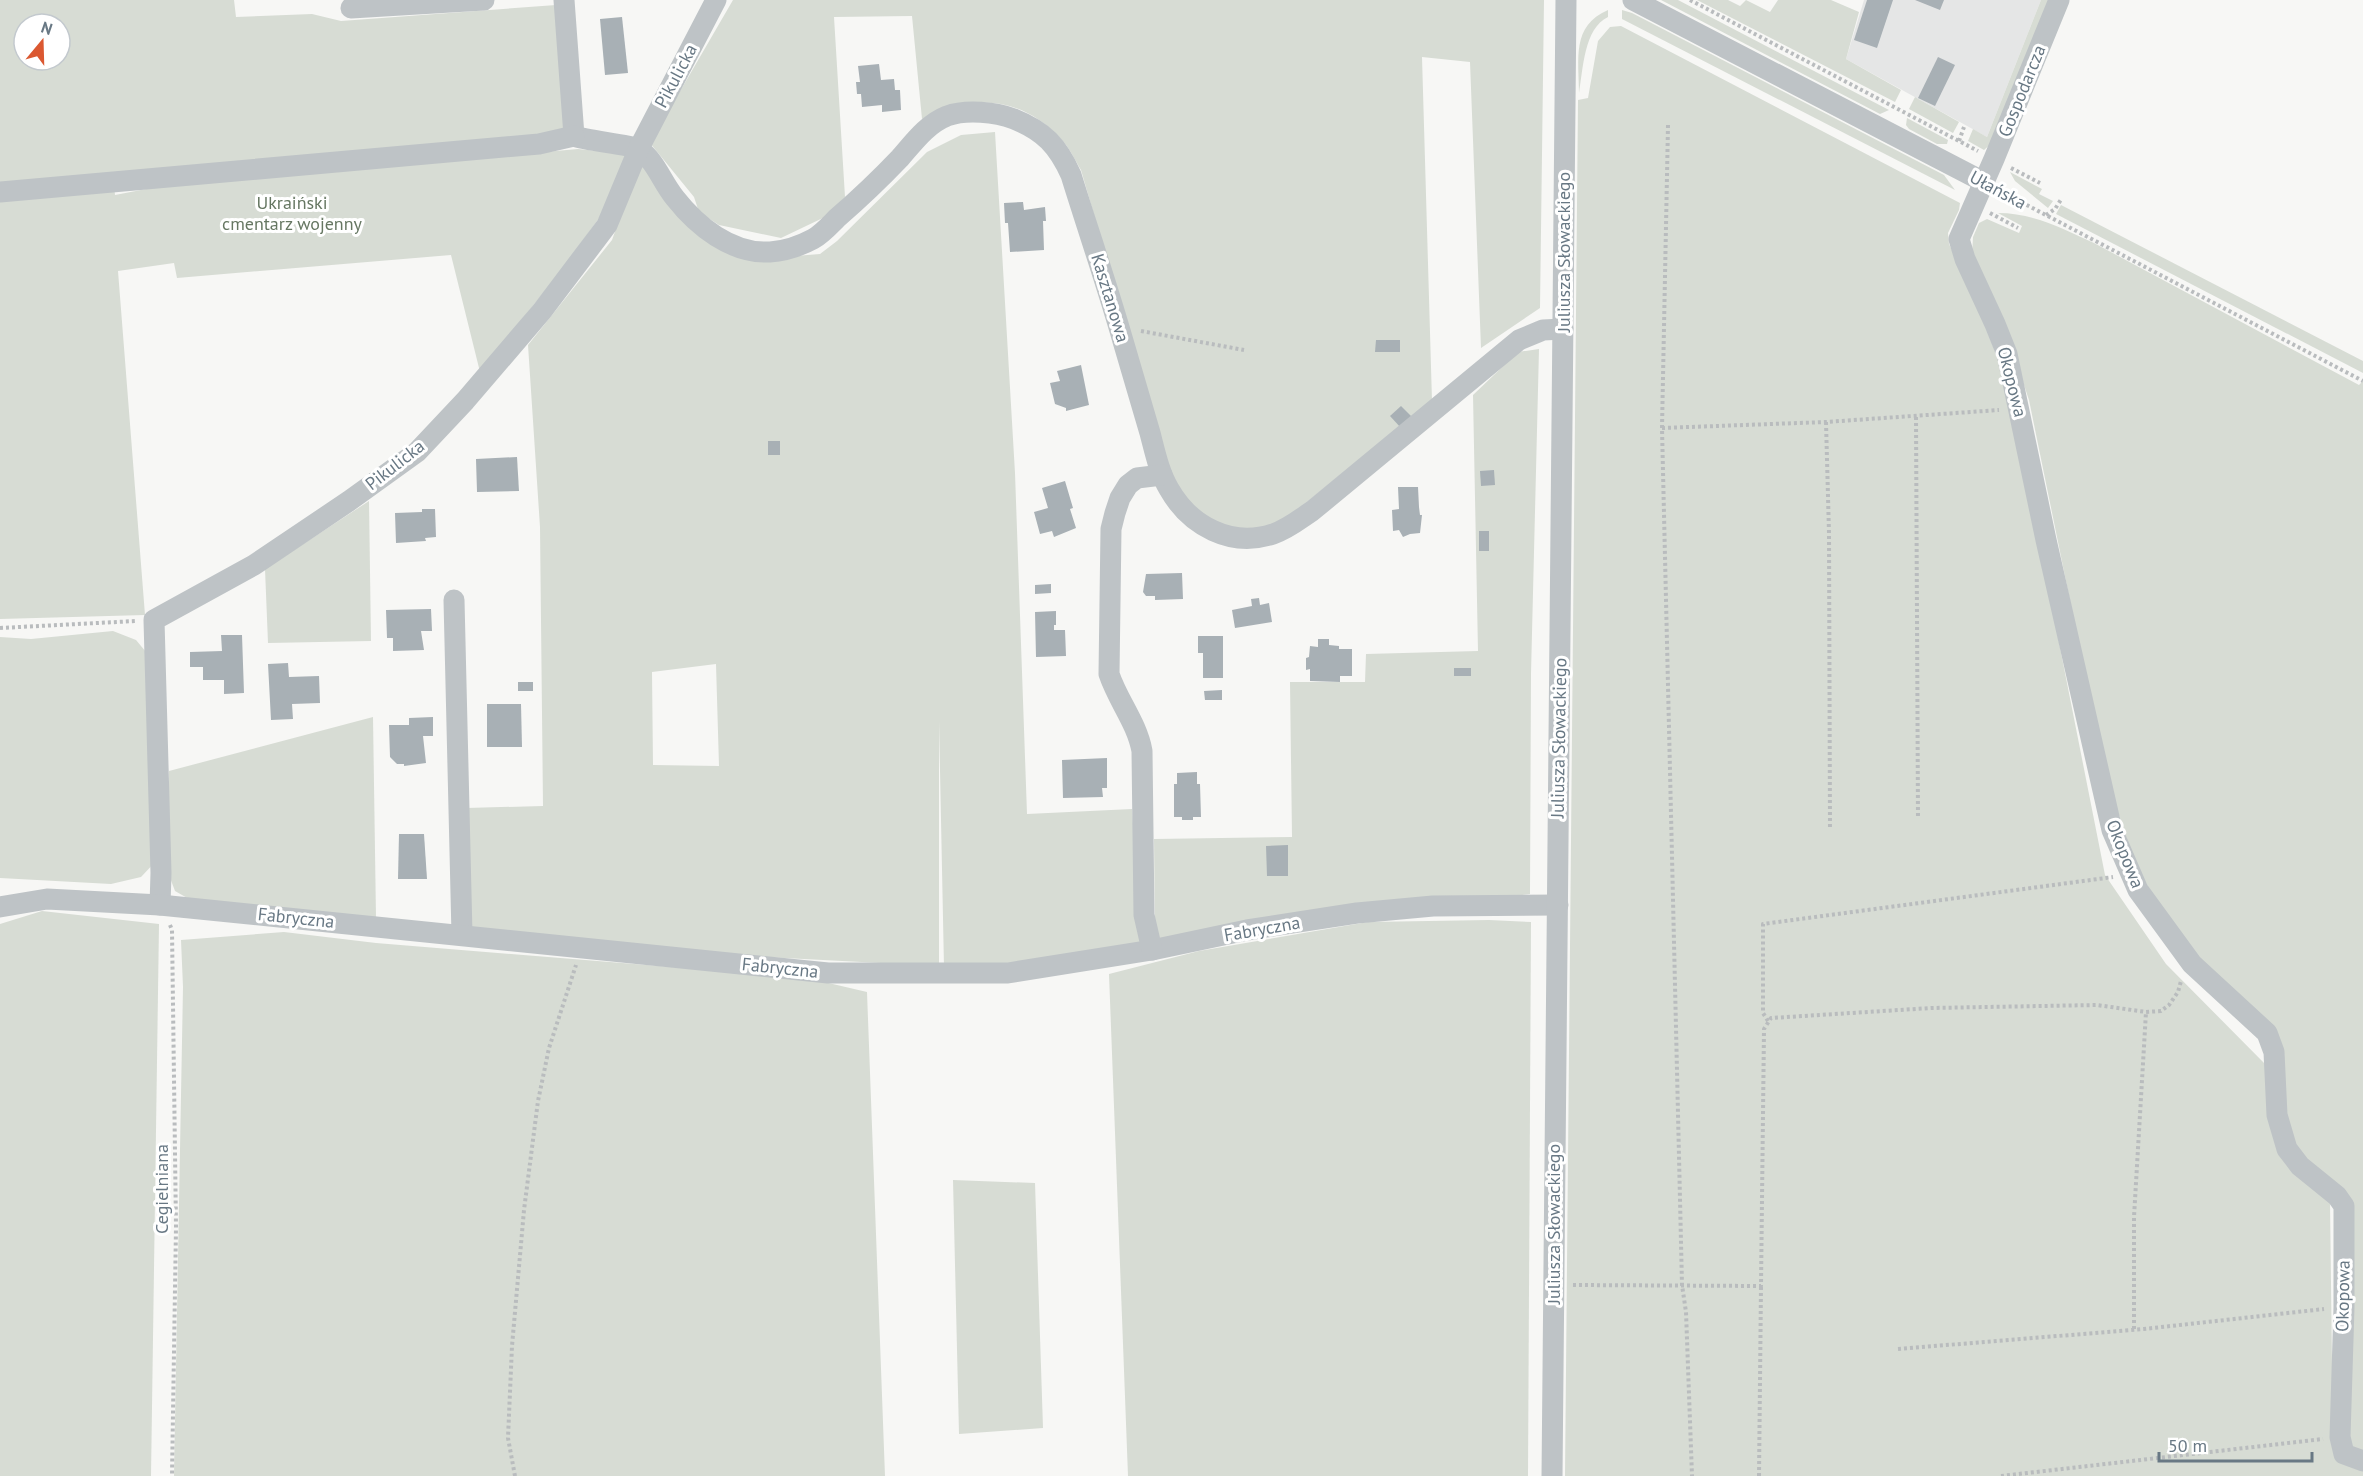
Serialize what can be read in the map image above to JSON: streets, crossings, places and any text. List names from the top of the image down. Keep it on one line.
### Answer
{"streets":{"street":["Pikulicka","Gospodarcza","Ułańska","Juliusza Słowackiego","Kasztanowa","Okopowa","Fabryczna"],"path":["Cegielniana"]},"crossings":[["Pikulicka","Kasztanowa"],["Gospodarcza","Ułańska"],["Gospodarcza","Okopowa"],["Ułańska","Okopowa"],["Juliusza Słowackiego","Kasztanowa"],["Juliusza Słowackiego","Fabryczna"],["Fabryczna","Cegielniana"]],"parks":["Ukraiński cmentarz wojenny"],"scale_bar":"50 m","north":"top"}
